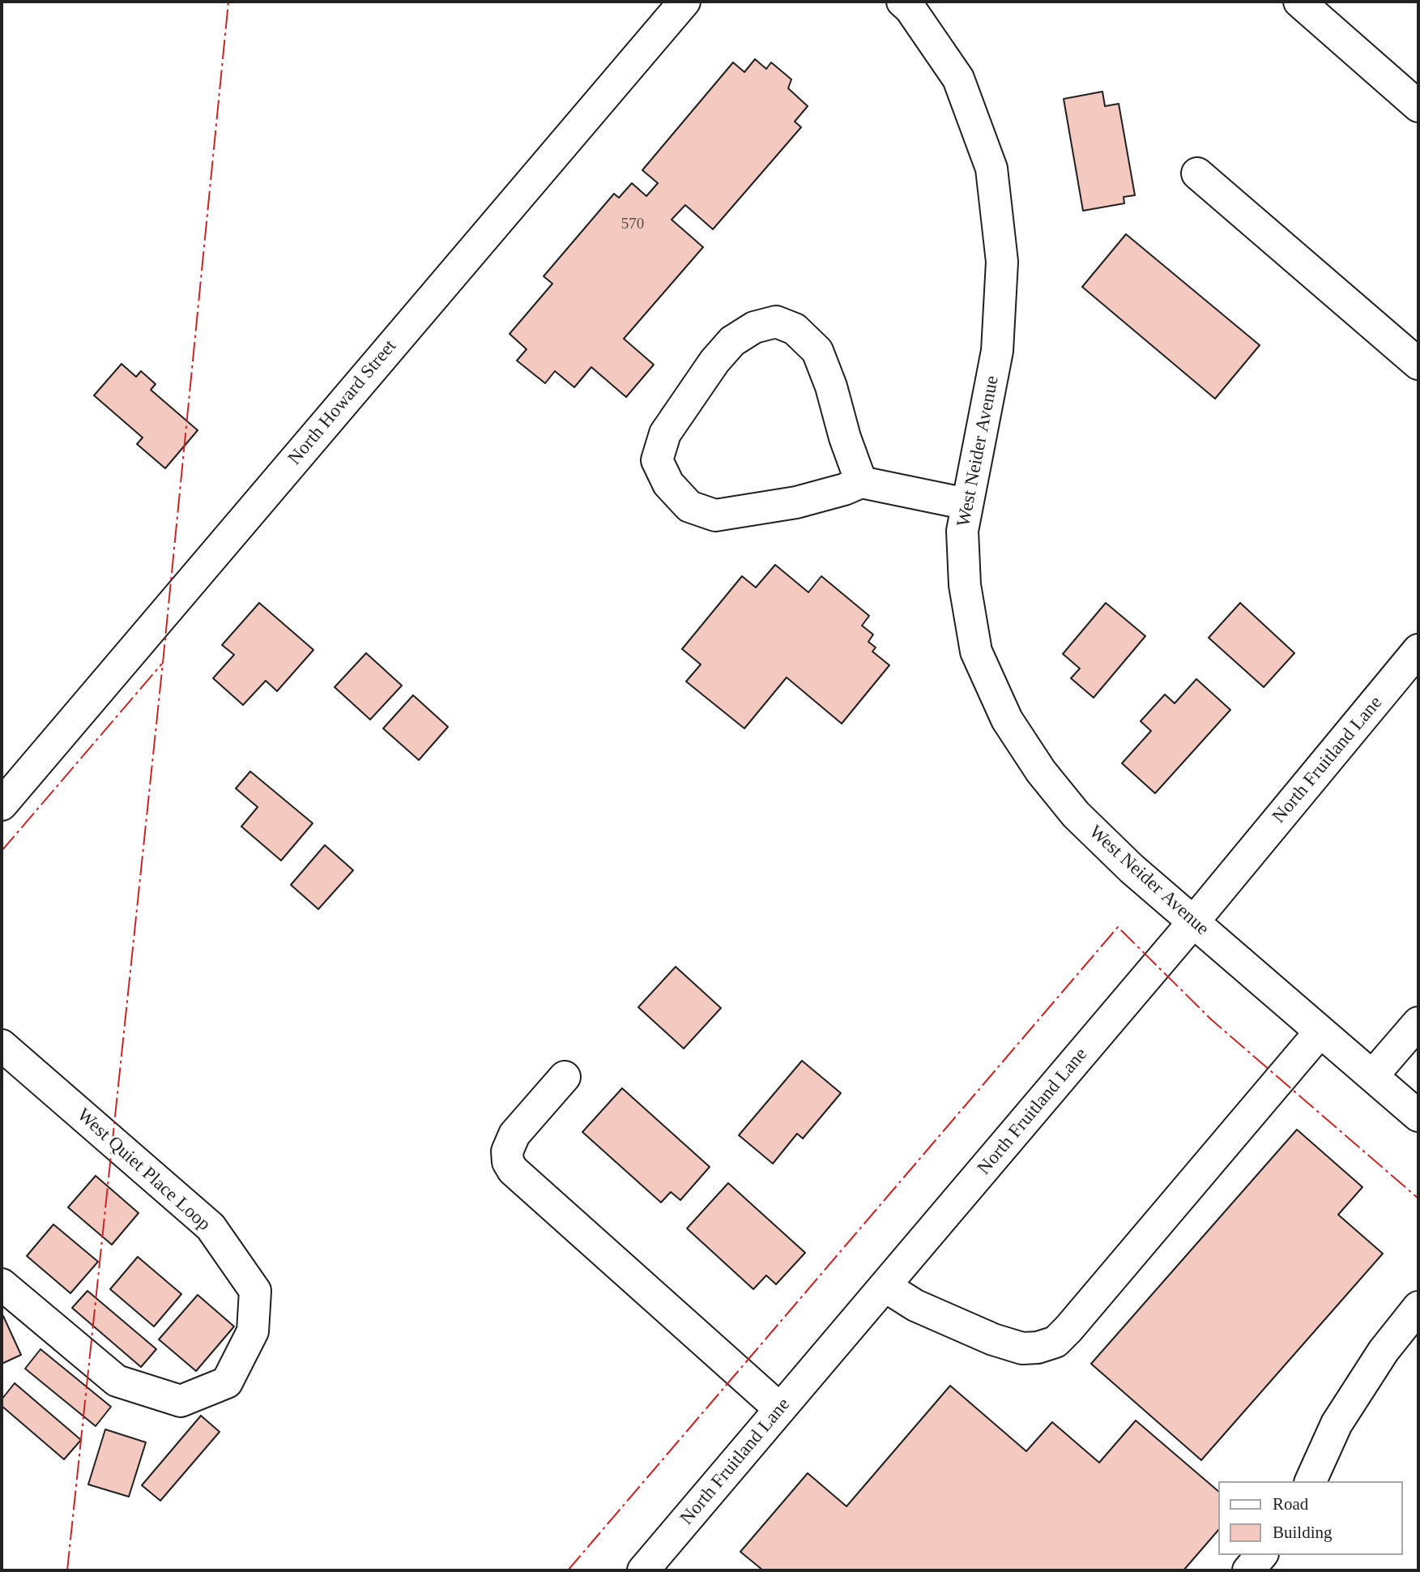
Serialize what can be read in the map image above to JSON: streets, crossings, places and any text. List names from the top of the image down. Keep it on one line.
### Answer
{"streets":{"street":["North Howard Street","West Neider Avenue","North Fruitland Lane","West Quiet Place Loop"]},"crossings":[["West Neider Avenue","North Fruitland Lane"]],"house_numbers":["570"],"legend":["Road","Building"]}
